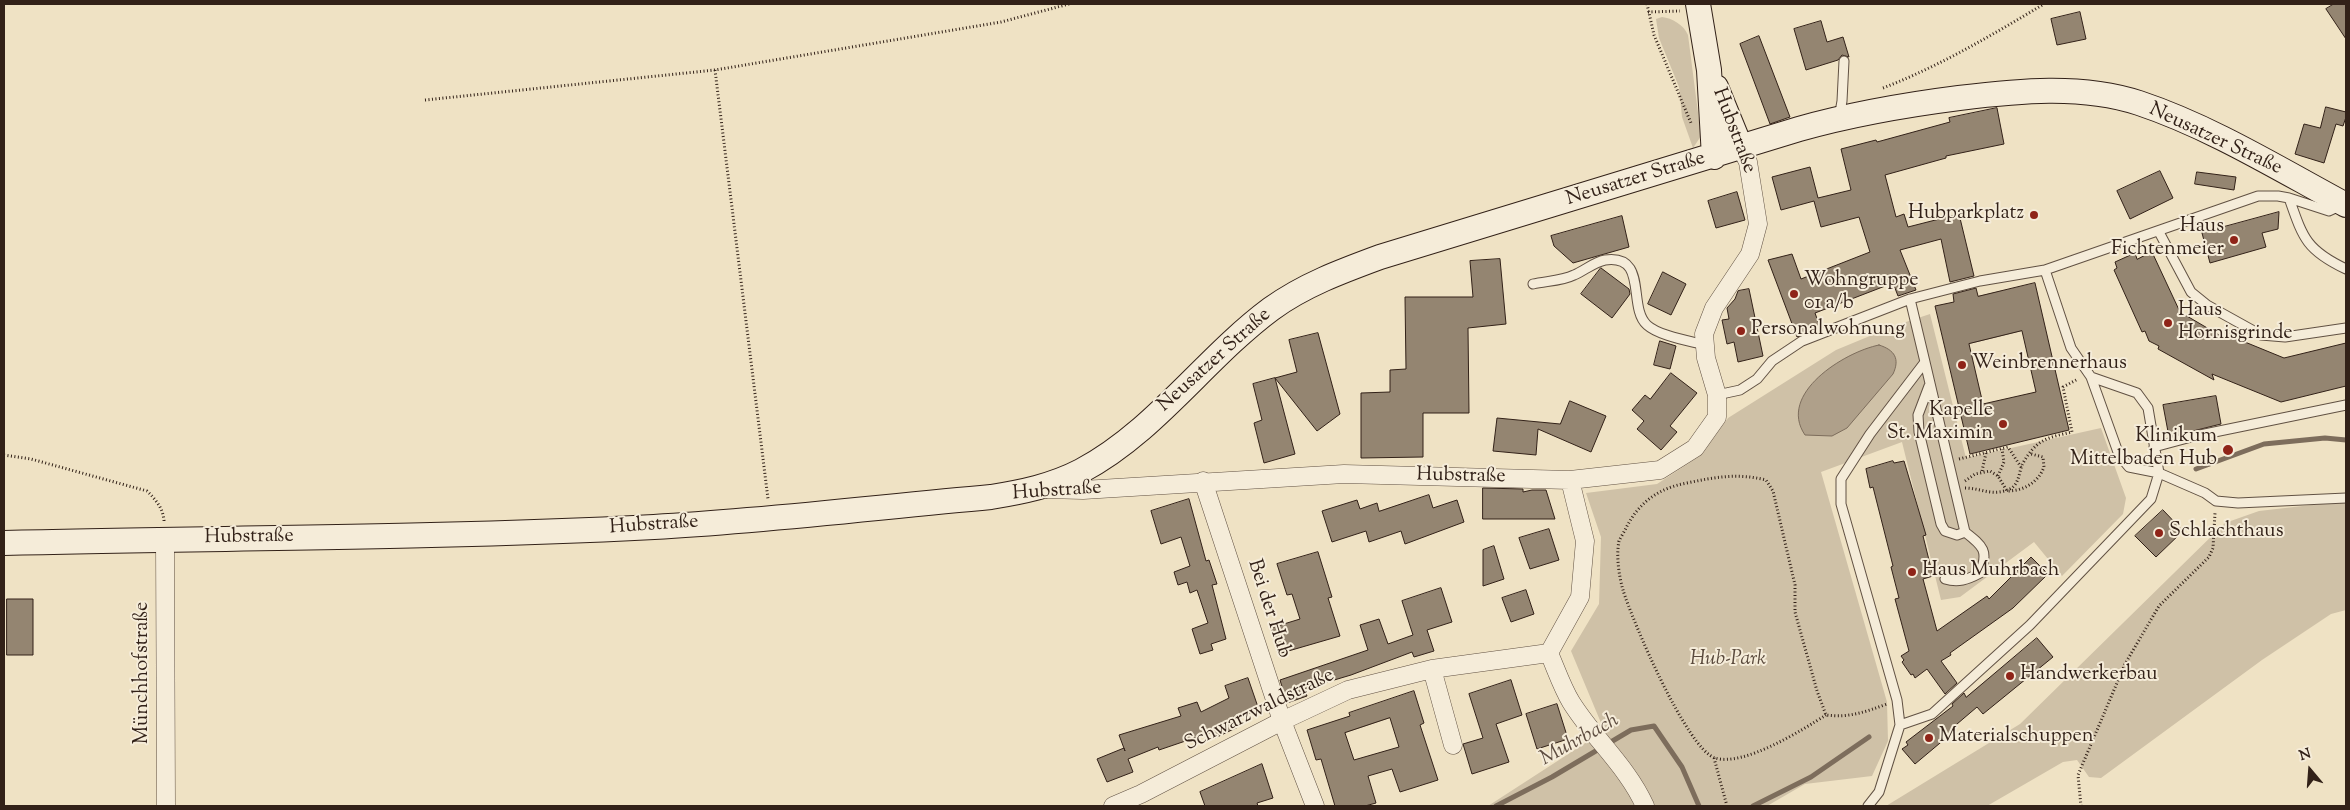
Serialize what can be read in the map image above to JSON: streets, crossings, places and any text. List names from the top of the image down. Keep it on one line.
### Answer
{"streets":{"main road":["Hubstraße","Neusatzer Straße"],"street":["Bei der Hub","Münchhofstraße","Schwarzwaldstraße"]},"crossings":[["Hubstraße","Neusatzer Straße"],["Hubstraße","Bei der Hub"],["Hubstraße","Münchhofstraße"],["Bei der Hub","Schwarzwaldstraße"]],"water":["Muhrbach"],"parks":["Hub-Park"],"places":["Hubparkplatz","Haus Fichtenmeier","Wohngruppe 01 a/b","Haus Hornisgrinde","Personalwohnung","Weinbrennerhaus","Kapelle St. Maximin","Klinikum Mittelbaden Hub","Schlachthaus","Haus Muhrbach","Handwerkerbau","Materialschuppen"],"north":"top"}
